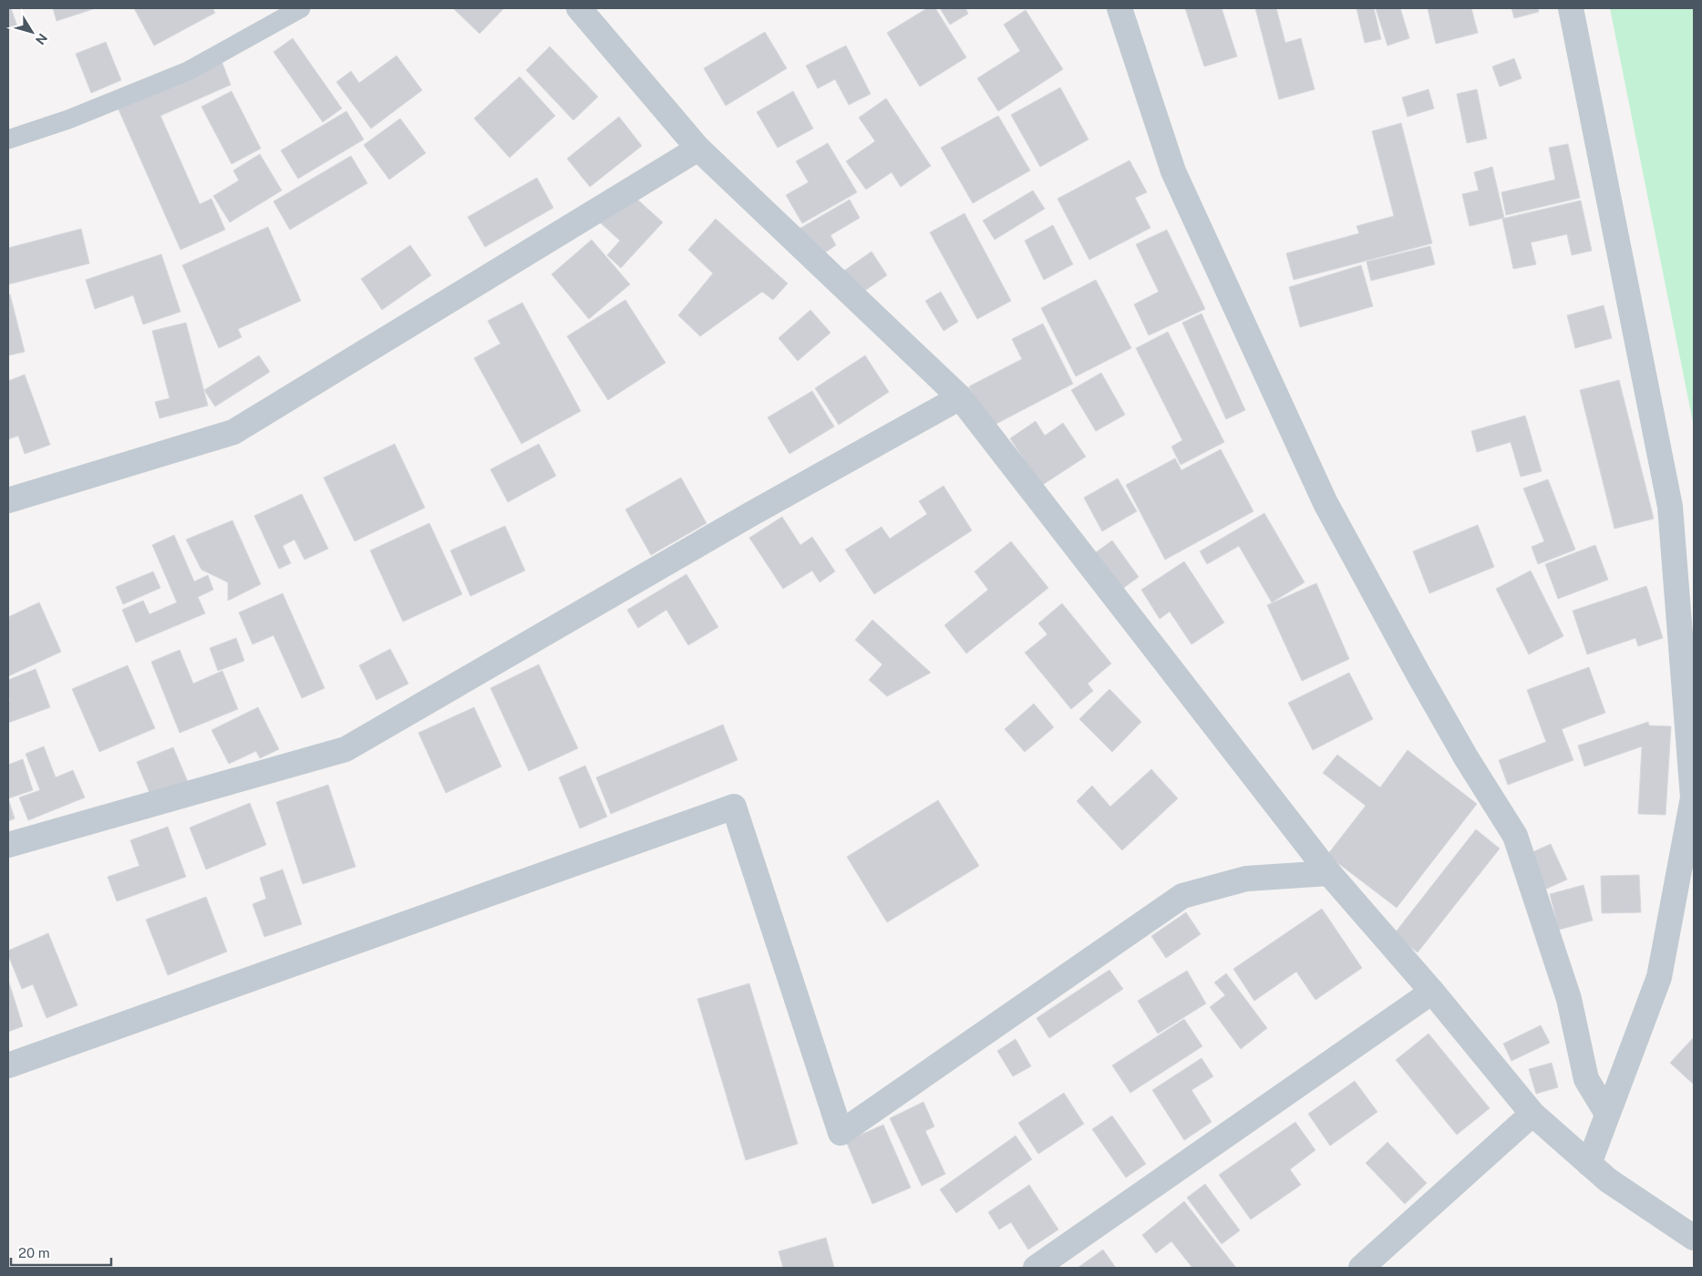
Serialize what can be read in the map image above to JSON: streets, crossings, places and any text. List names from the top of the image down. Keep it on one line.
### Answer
{"scale_bar":"20 m","north":"bottom right"}
